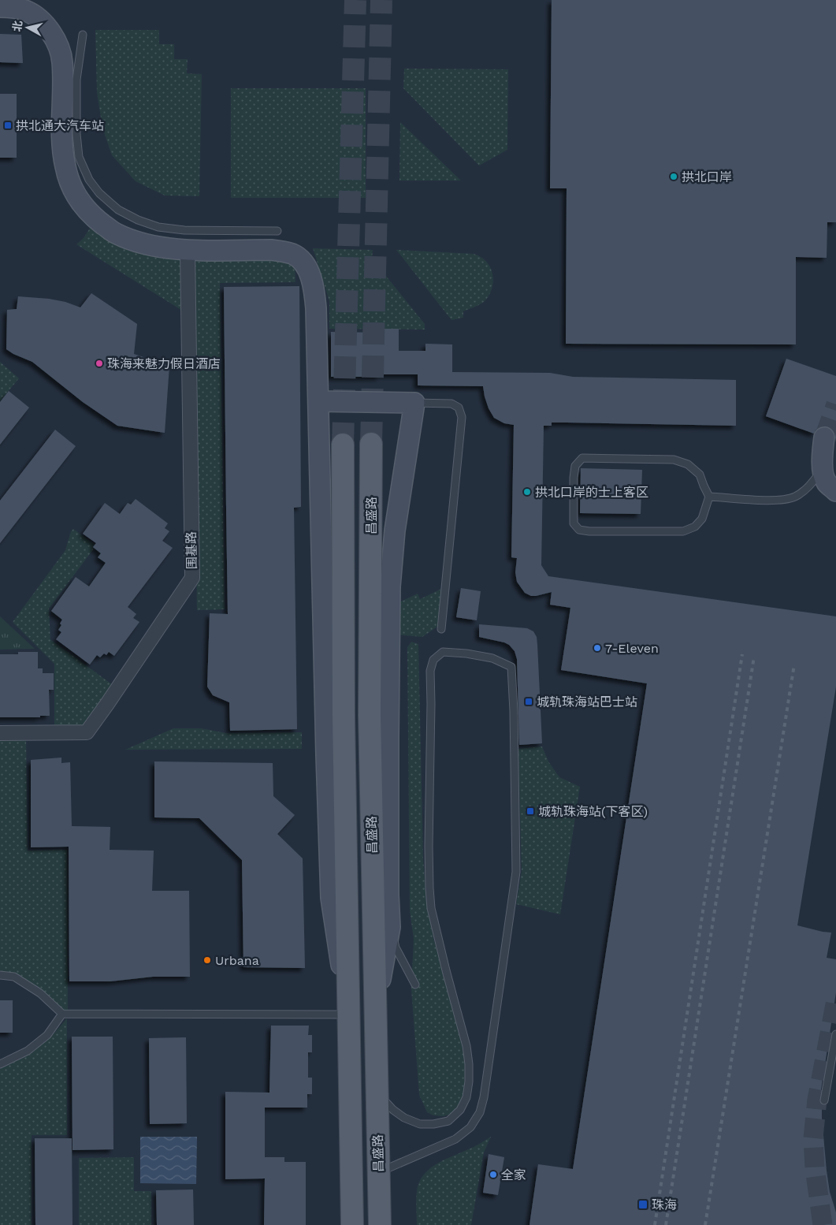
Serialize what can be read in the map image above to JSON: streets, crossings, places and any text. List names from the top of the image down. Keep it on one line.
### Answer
{"streets":{"main road":["昌盛路"],"street":["围基路"]},"places":{"transit":["拱北通大汽车站","城轨珠海站巴士站","城轨珠海站(下客区)","珠海"],"other":["拱北口岸","珠海来魅力假日酒店","拱北口岸的士上客区","7-Eleven","Urbana","全家"]},"north":"left"}
